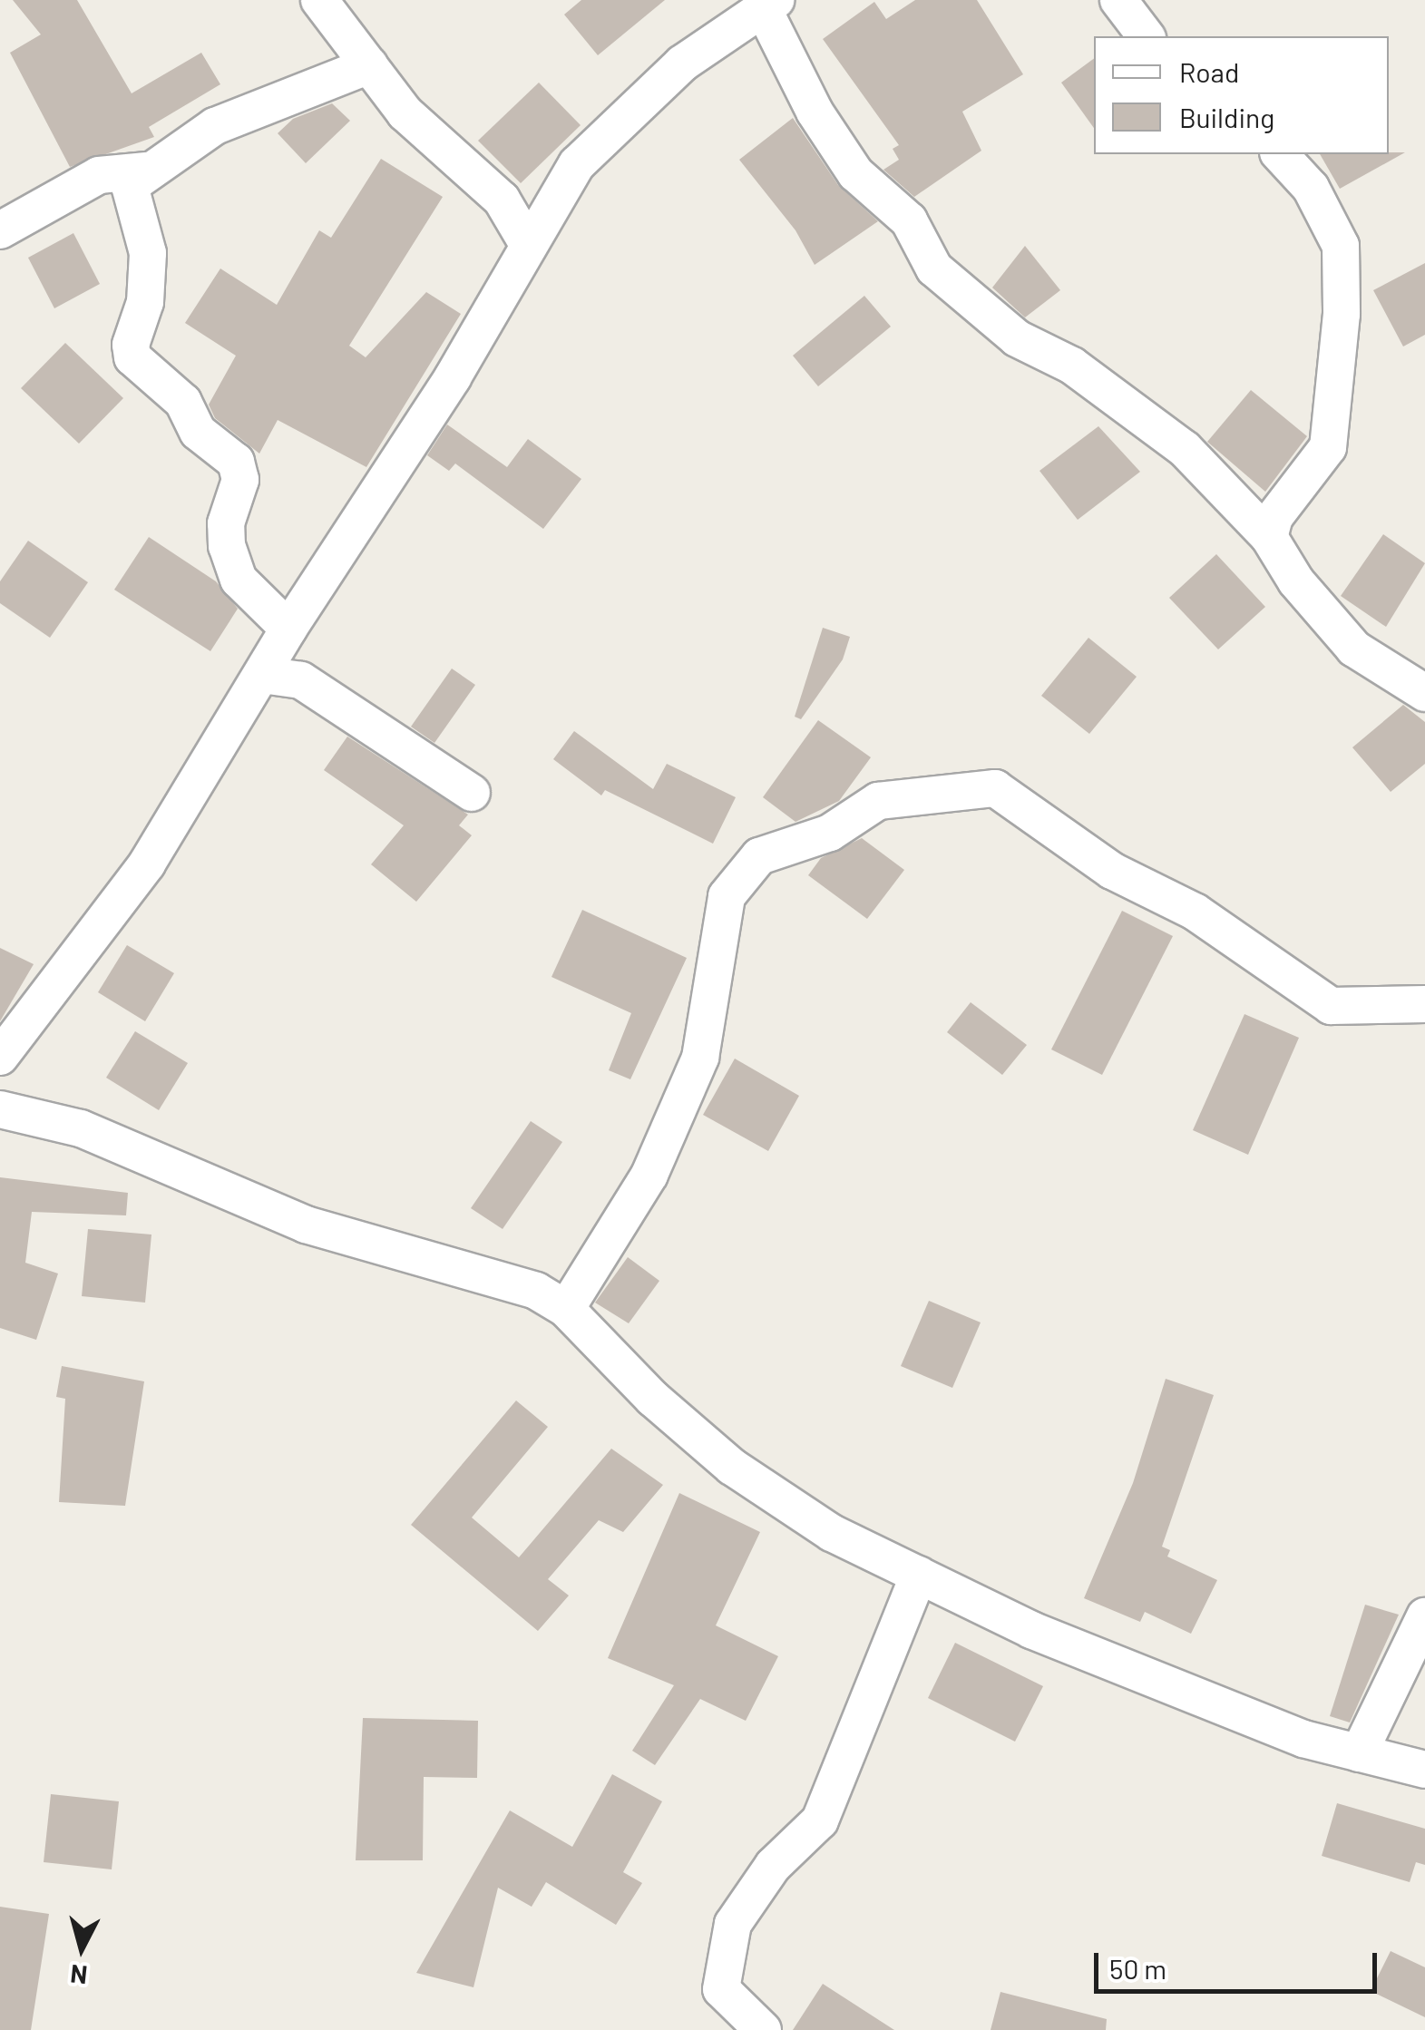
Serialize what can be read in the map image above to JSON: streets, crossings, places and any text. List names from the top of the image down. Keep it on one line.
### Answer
{"legend":["Road","Building"],"scale_bar":"50 m","north":"bottom"}
